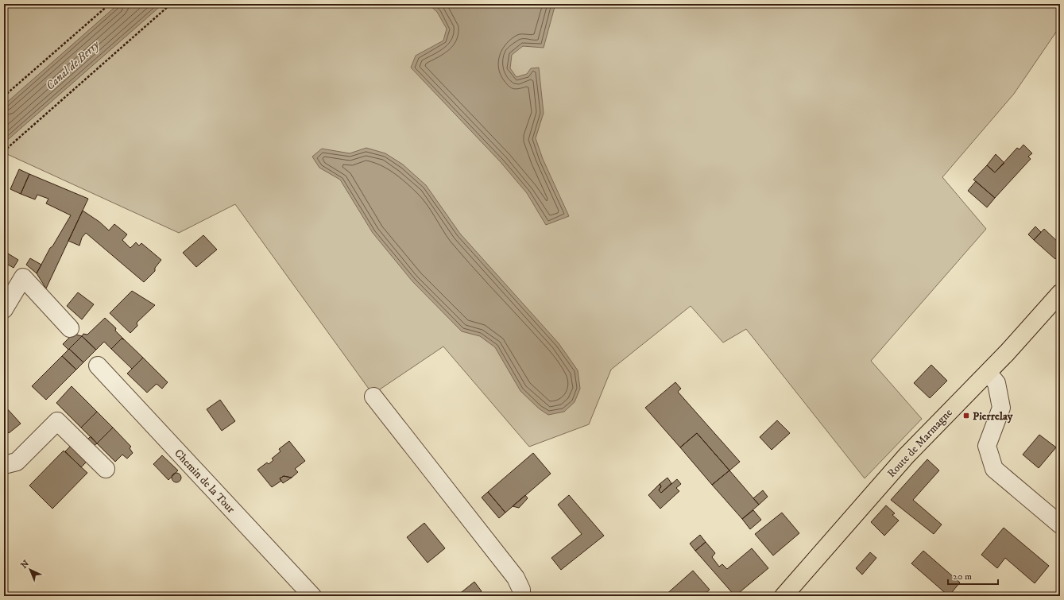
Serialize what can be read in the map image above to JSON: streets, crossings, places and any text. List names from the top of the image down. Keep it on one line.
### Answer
{"streets":{"main road":["Route de Marmagne"],"street":["Chemin de la Tour"]},"water":["Canal de Berry"],"places":{"transit":["Pierrelay"]},"scale_bar":"20 m","north":"top left"}
